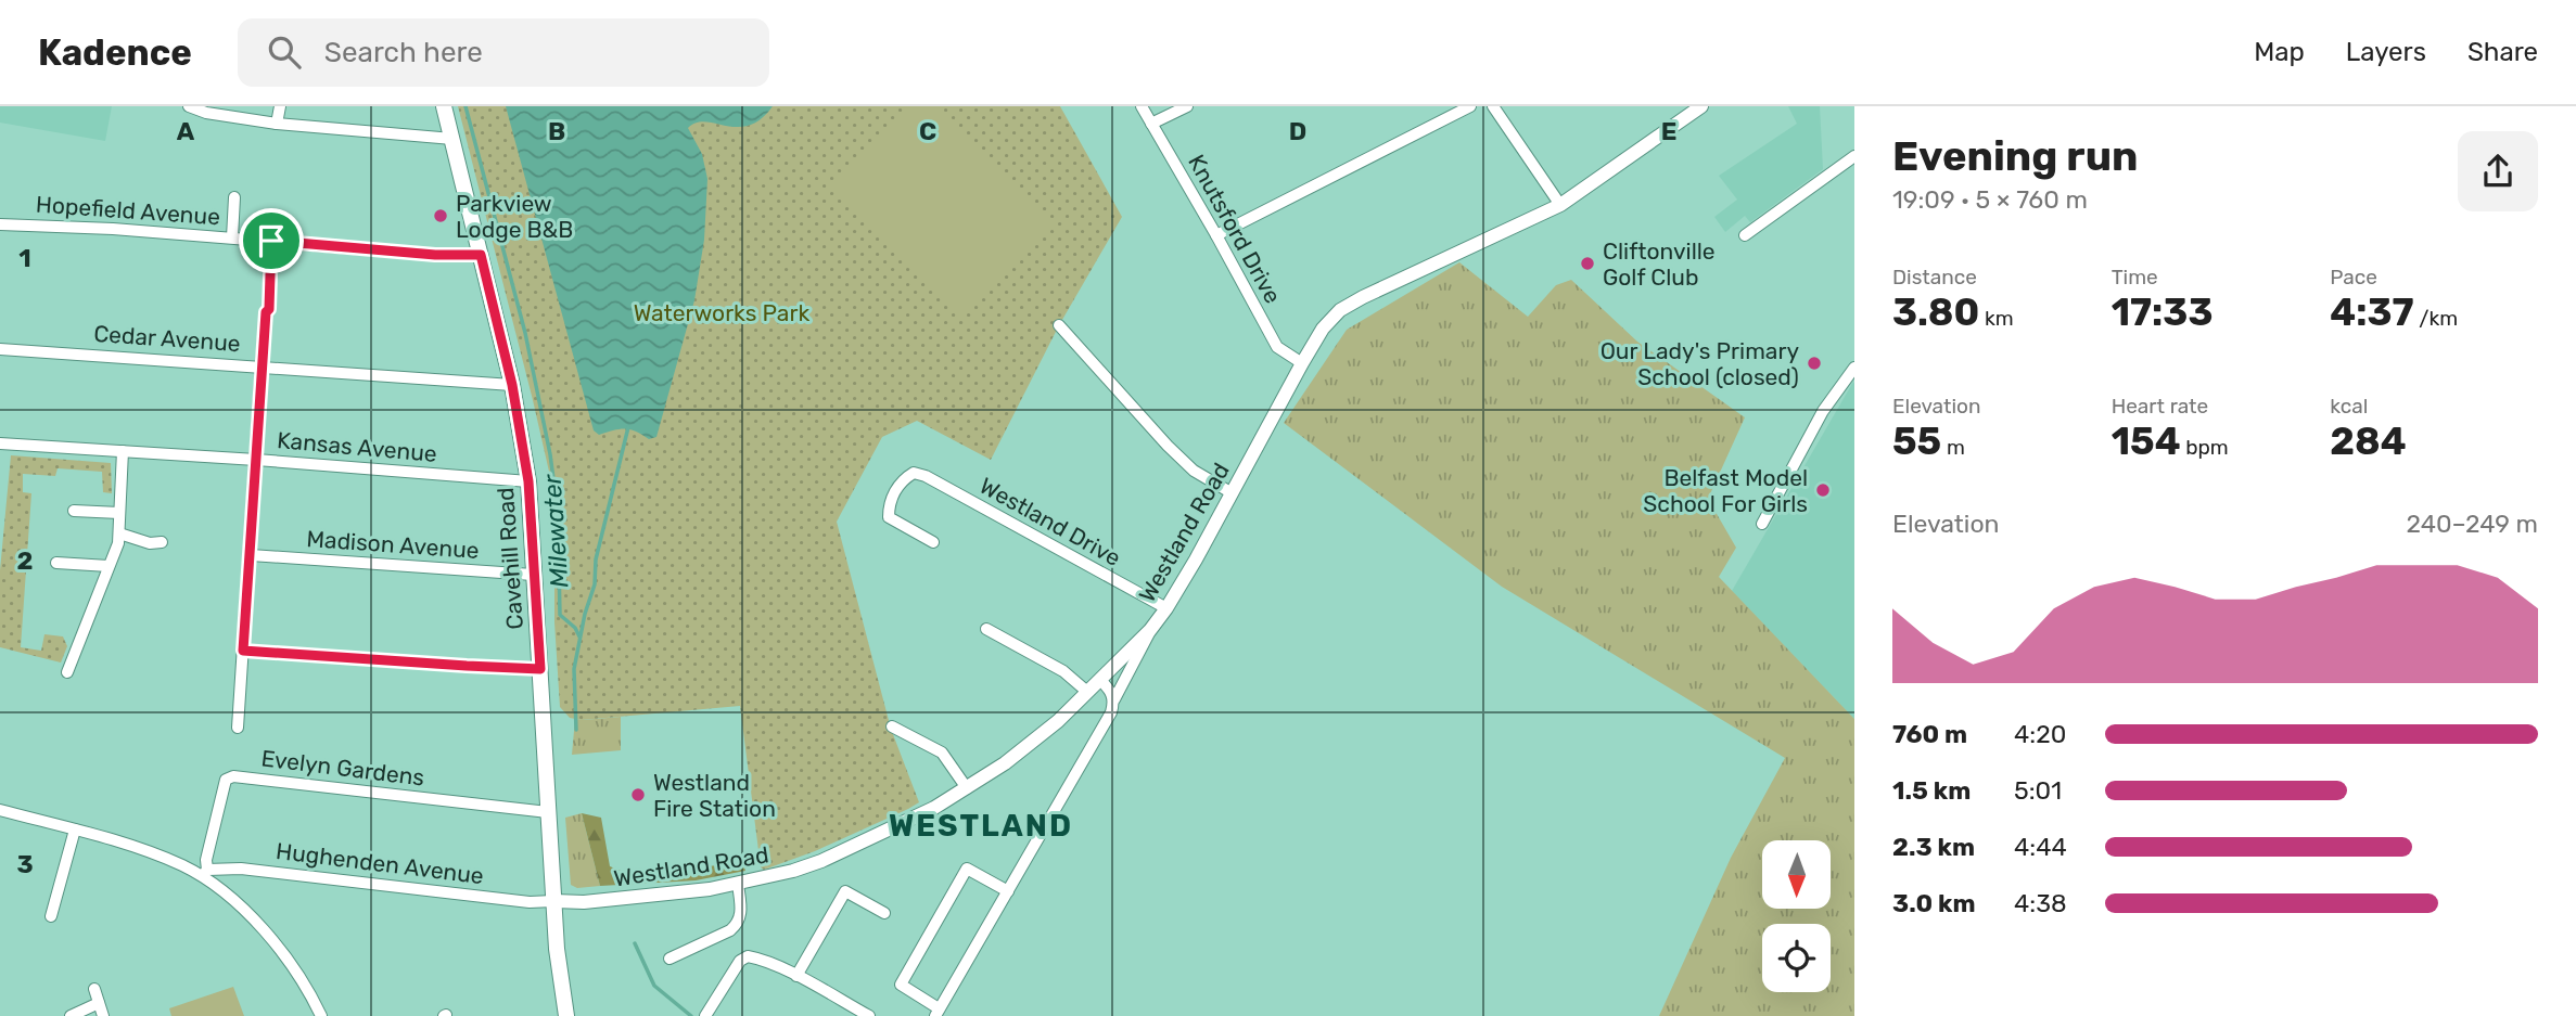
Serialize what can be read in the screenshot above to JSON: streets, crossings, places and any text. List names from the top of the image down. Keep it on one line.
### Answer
{"streets":{"main road":["Cavehill Road"],"street":["Hopefield Avenue","Knutsford Drive","Cedar Avenue","Kansas Avenue","Westland Drive","Westland Road","Madison Avenue","Evelyn Gardens","Hughenden Avenue"]},"crossings":[["Hopefield Avenue","Cavehill Road"],["Knutsford Drive","Westland Road"],["Cedar Avenue","Cavehill Road"],["Kansas Avenue","Cavehill Road"],["Westland Drive","Westland Road"],["Westland Road","Cavehill Road"],["Westland Road","Hughenden Avenue"],["Madison Avenue","Cavehill Road"],["Cavehill Road","Evelyn Gardens"],["Cavehill Road","Hughenden Avenue"],["Evelyn Gardens","Hughenden Avenue"]],"districts":["WESTLAND"],"water":["Milewater"],"parks":["Waterworks Park"],"places":["Parkview Lodge B&B","Cliftonville Golf Club","Our Lady's Primary School (closed)","Belfast Model School For Girls","Westland Fire Station"],"north":"bottom","page":{"header":"Kadence","search":"Search here","nav":["Map","Layers","Share"],"heading":["Evening run","19:09 · 5 × 760 m"],"stats":[["Distance","3.80 km"],["Time","17:33"],["Pace","4:37 /km"],["Elevation","55 m"],["Heart rate","154 bpm"],["kcal","284"]],"chart":["Elevation","240–249 m"],"list":[{"name":"760 m","note":"4:20"},{"name":"1.5 km","note":"5:01"},{"name":"2.3 km","note":"4:44"},{"name":"3.0 km","note":"4:38"}]},"grid":{"columns":["A","B","C","D","E"],"rows":["1","2","3"]}}
